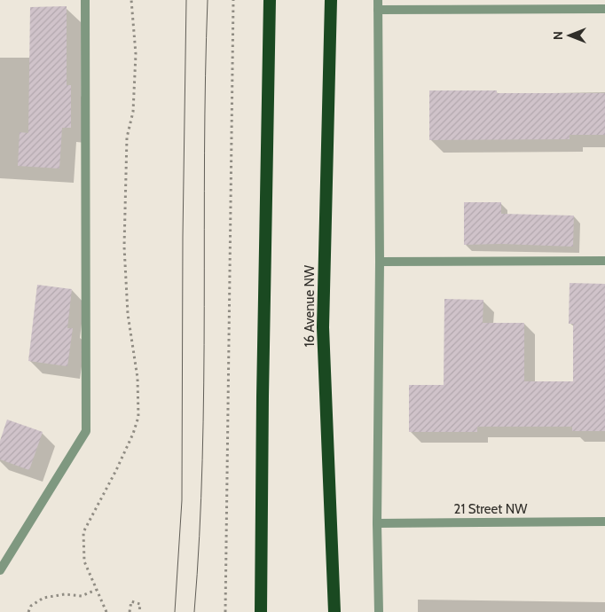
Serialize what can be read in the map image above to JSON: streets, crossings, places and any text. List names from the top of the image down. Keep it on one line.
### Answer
{"streets":{"highway":["16 Avenue NW"],"street":["21 Street NW"]},"north":"left"}
